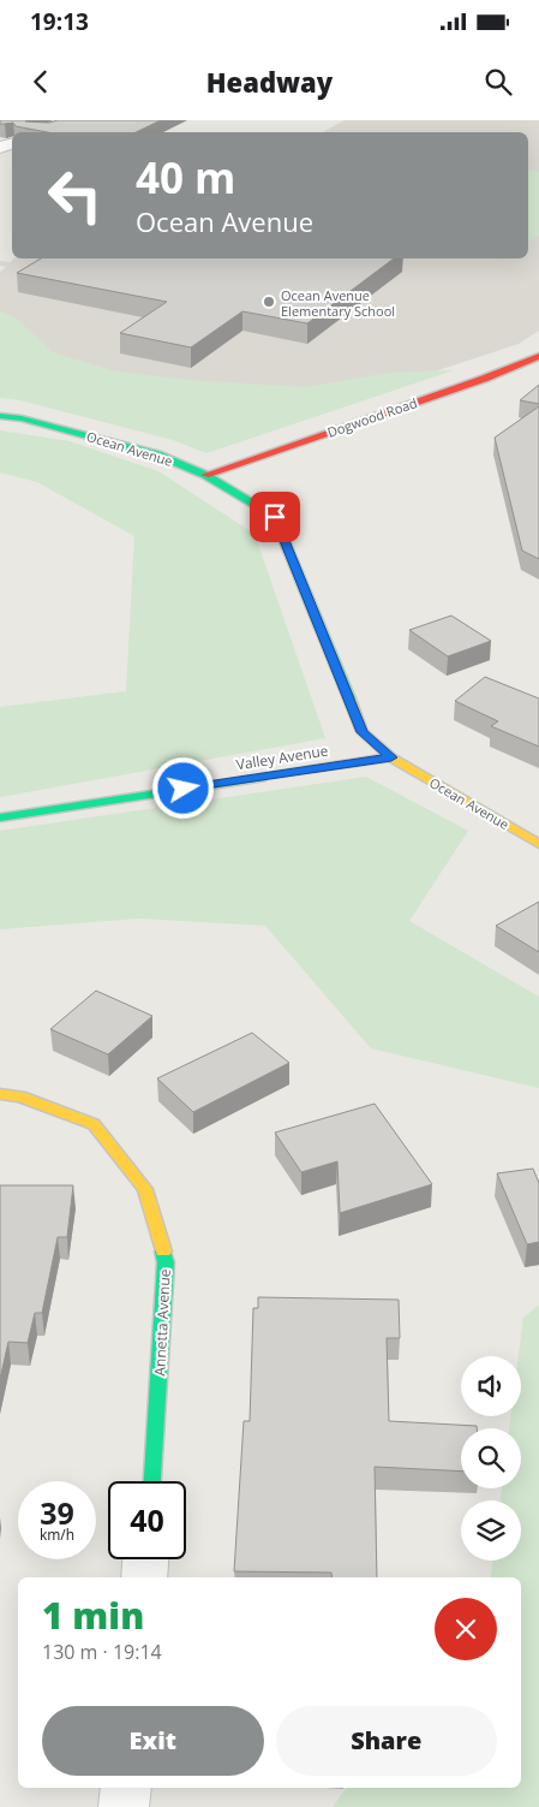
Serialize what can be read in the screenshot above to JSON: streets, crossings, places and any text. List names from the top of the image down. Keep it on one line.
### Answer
{"streets":{"street":["Dogwood Road","Ocean Avenue","Valley Avenue","Annetta Avenue"]},"crossings":[["Dogwood Road","Ocean Avenue"],["Ocean Avenue","Valley Avenue"]],"places":["Ocean Avenue Elementary School"],"page":{"status":"19:13","header":"Headway","turn":["40 m","Ocean Avenue"],"speed":"39 km/h","limit":"40","heading":["1 min","130 m · 19:14"],"buttons":["Exit","Share"]}}
